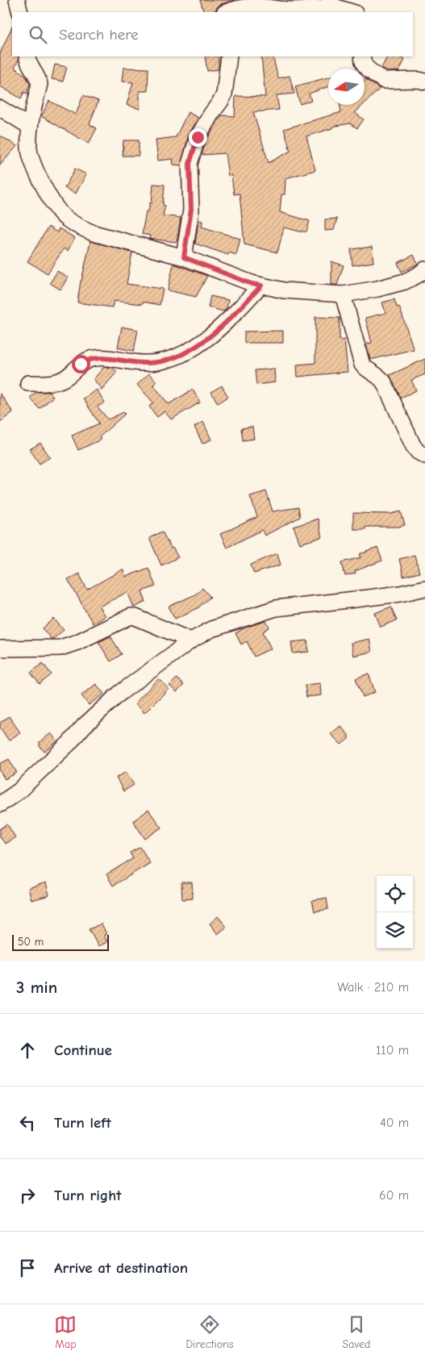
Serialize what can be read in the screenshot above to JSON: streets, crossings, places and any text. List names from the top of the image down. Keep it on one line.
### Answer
{"scale_bar":"50 m","north":"left","page":{"search":"Search here","scale":"50 m","heading":["3 min","Walk · 210 m"],"list":[["Continue","110 m"],["Turn left","40 m"],["Turn right","60 m"],"Arrive at destination"],"nav":["Map","Directions","Saved"]}}
